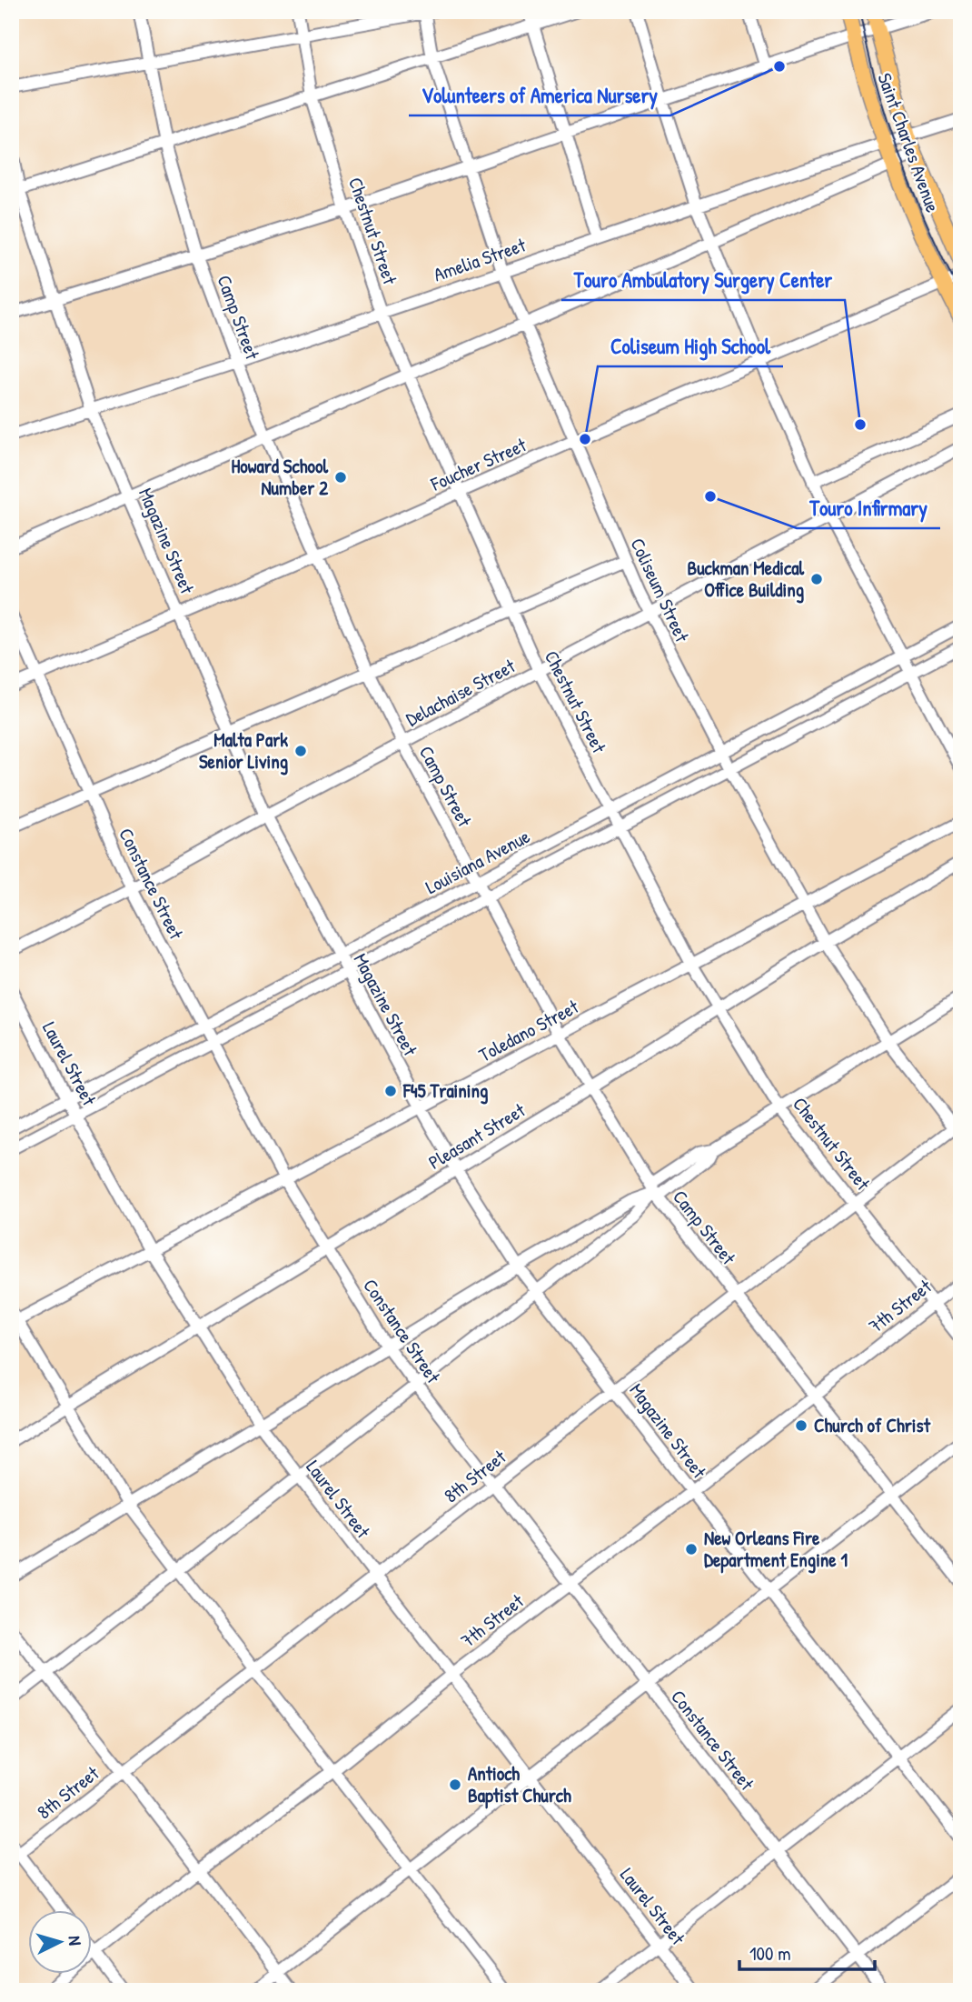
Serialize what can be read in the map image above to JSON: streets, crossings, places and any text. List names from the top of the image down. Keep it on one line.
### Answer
{"streets":{"main road":["Saint Charles Avenue"],"street":["Chestnut Street","Amelia Street","Camp Street","Foucher Street","Magazine Street","Coliseum Street","Delachaise Street","Louisiana Avenue","Constance Street","Toledano Street","Laurel Street","Pleasant Street","7th Street","8th Street"]},"crossings":[["Saint Charles Avenue","Amelia Street"],["Saint Charles Avenue","Foucher Street"],["Chestnut Street","Amelia Street"],["Chestnut Street","Foucher Street"],["Chestnut Street","Delachaise Street"],["Chestnut Street","Louisiana Avenue"],["Chestnut Street","Toledano Street"],["Chestnut Street","Pleasant Street"],["Chestnut Street","7th Street"],["Chestnut Street","8th Street"],["Amelia Street","Camp Street"],["Amelia Street","Magazine Street"],["Amelia Street","Coliseum Street"],["Camp Street","Foucher Street"],["Camp Street","Delachaise Street"],["Camp Street","Louisiana Avenue"],["Camp Street","Toledano Street"],["Camp Street","Pleasant Street"],["Camp Street","7th Street"],["Camp Street","8th Street"],["Foucher Street","Magazine Street"],["Foucher Street","Coliseum Street"],["Foucher Street","Constance Street"],["Magazine Street","Delachaise Street"],["Magazine Street","Louisiana Avenue"],["Magazine Street","Toledano Street"],["Magazine Street","Pleasant Street"],["Magazine Street","7th Street"],["Magazine Street","8th Street"],["Coliseum Street","Delachaise Street"],["Coliseum Street","Louisiana Avenue"],["Coliseum Street","Toledano Street"],["Coliseum Street","Pleasant Street"],["Coliseum Street","8th Street"],["Delachaise Street","Constance Street"],["Louisiana Avenue","Constance Street"],["Louisiana Avenue","Laurel Street"],["Constance Street","Toledano Street"],["Constance Street","Pleasant Street"],["Constance Street","7th Street"],["Constance Street","8th Street"],["Toledano Street","Laurel Street"],["Laurel Street","Pleasant Street"],["Laurel Street","7th Street"],["Laurel Street","8th Street"]],"places":["Volunteers of America Nursery","Touro Ambulatory Surgery Center","Coliseum High School","Howard School Number 2","Touro Infirmary","Buckman Medical Office Building","Malta Park Senior Living","F45 Training","Church of Christ","New Orleans Fire Department Engine 1","Antioch Baptist Church"],"scale_bar":"100 m","north":"right"}
